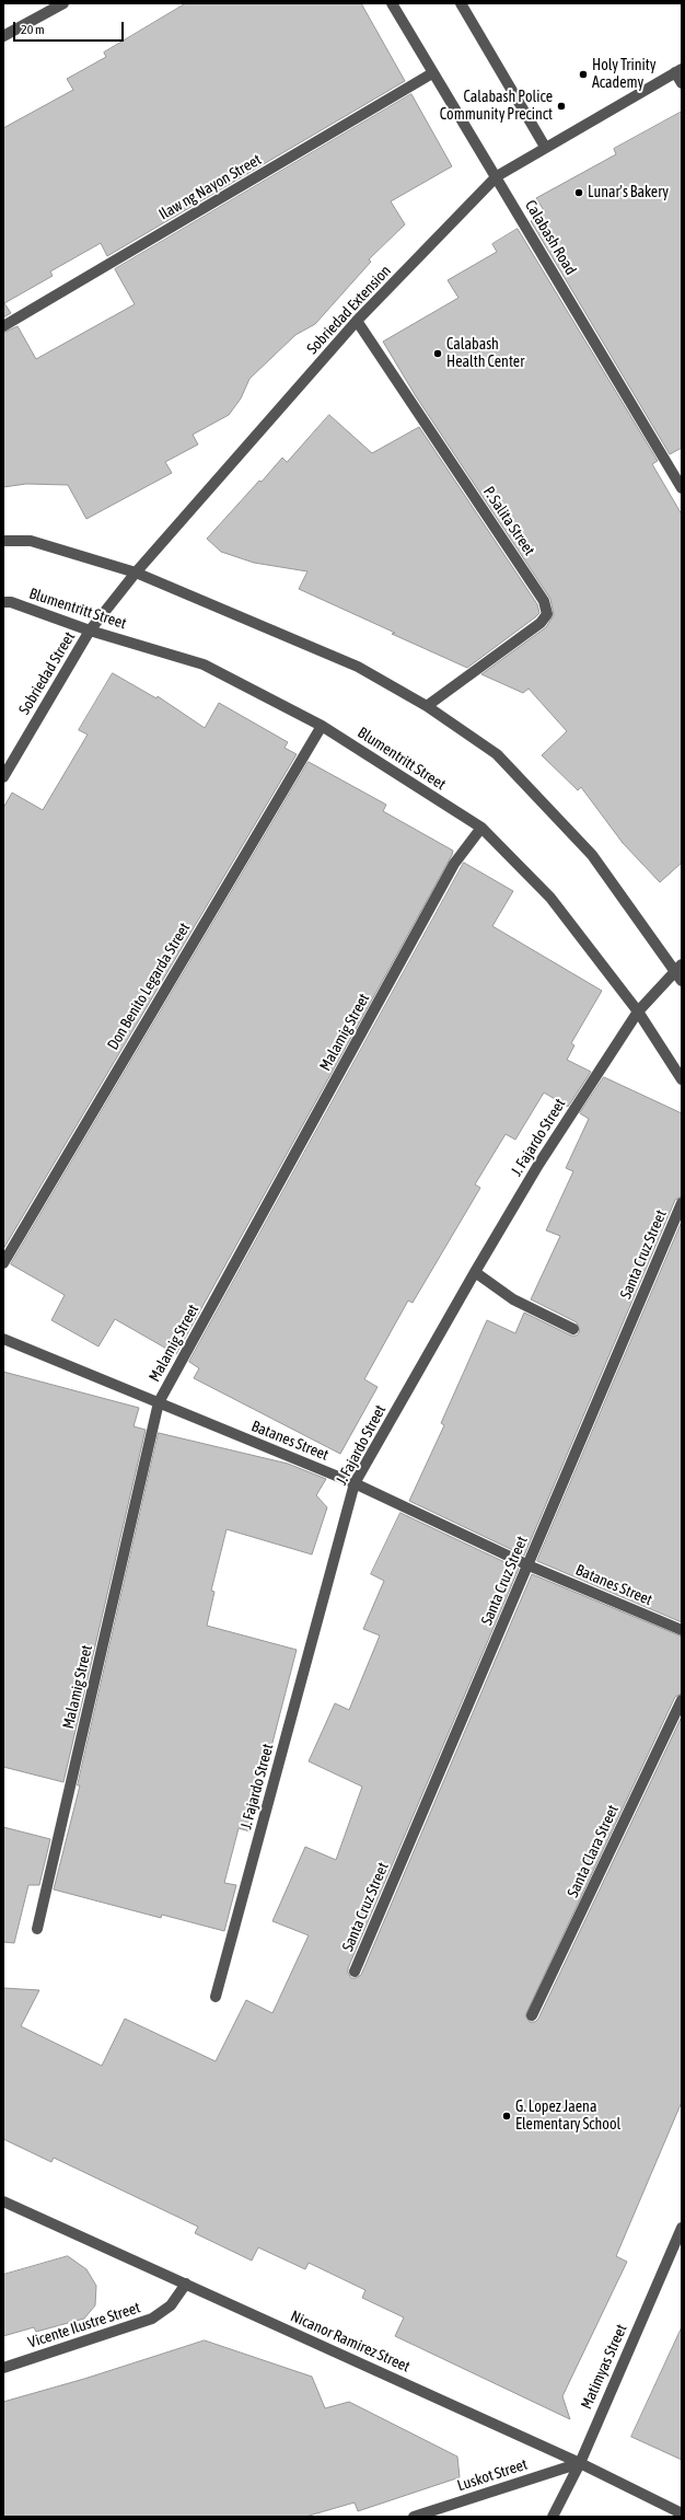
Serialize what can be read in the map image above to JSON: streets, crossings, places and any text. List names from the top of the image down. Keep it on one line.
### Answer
{"streets":{"street":["Ilaw ng Nayon Street","Calabash Road","Sobriedad Extension","P. Salita Street","Blumentritt Street","Sobriedad Street","Don Benito Legarda Street","Malamig Street","J. Fajardo Street","Santa Cruz Street","Batanes Street","Santa Clara Street","Vicente Ilustre Street","Nicanor Ramirez Street","Matimyas Street","Luskot Street"]},"crossings":[["Ilaw ng Nayon Street","Calabash Road"],["Calabash Road","Sobriedad Extension"],["Sobriedad Extension","P. Salita Street"],["Sobriedad Extension","Blumentritt Street"],["Sobriedad Extension","Sobriedad Street"],["Blumentritt Street","Sobriedad Street"],["Blumentritt Street","Don Benito Legarda Street"],["Blumentritt Street","Malamig Street"],["Blumentritt Street","J. Fajardo Street"],["Malamig Street","Batanes Street"],["J. Fajardo Street","Batanes Street"],["Santa Cruz Street","Batanes Street"],["Vicente Ilustre Street","Nicanor Ramirez Street"],["Nicanor Ramirez Street","Matimyas Street"],["Nicanor Ramirez Street","Luskot Street"],["Matimyas Street","Luskot Street"]],"places":["Holy Trinity Academy","Calabash Police Community Precinct","Lunar's Bakery","Calabash Health Center","G. Lopez Jaena Elementary School"],"scale_bar":"20 m"}
